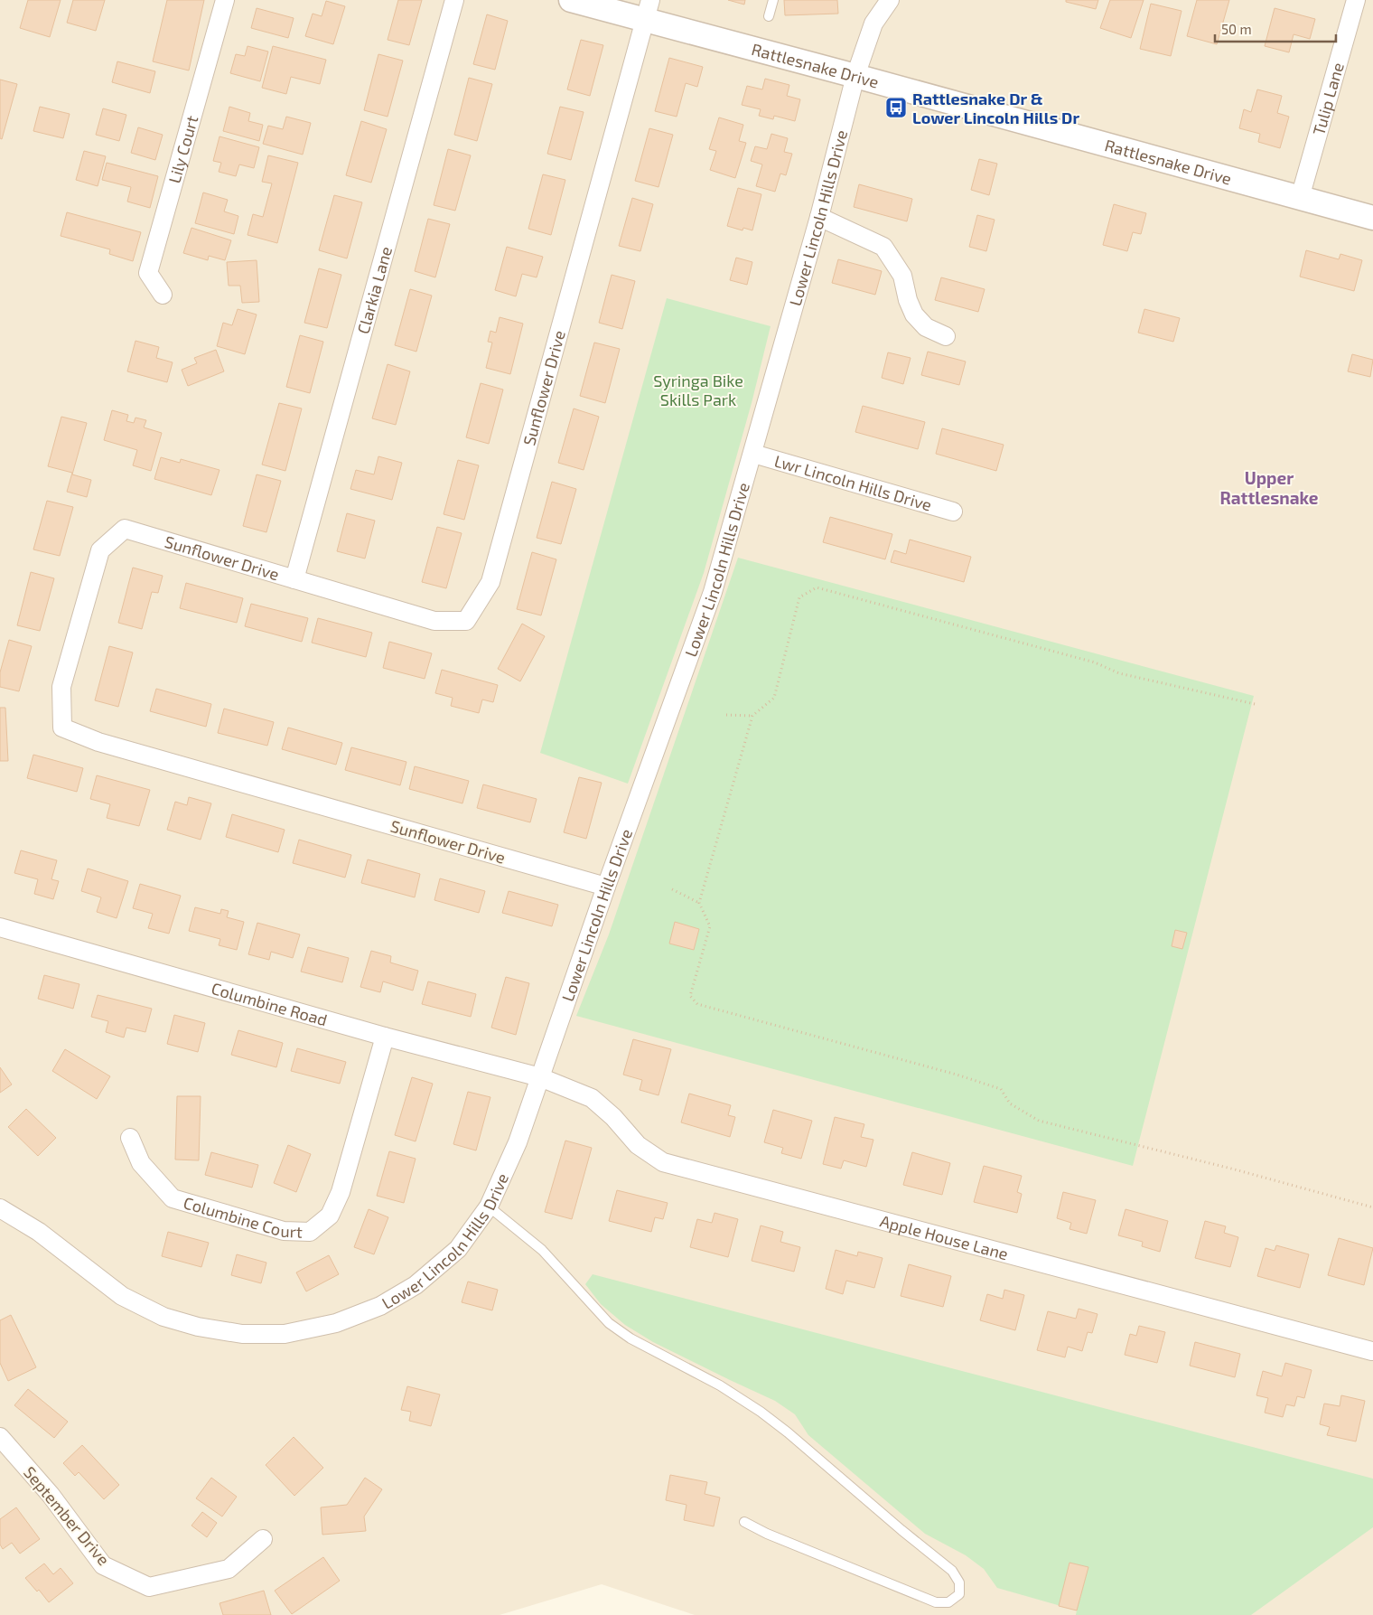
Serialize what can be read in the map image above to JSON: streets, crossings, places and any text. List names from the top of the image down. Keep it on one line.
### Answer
{"streets":{"street":["Rattlesnake Drive","Tulip Lane","Lily Court","Lower Lincoln Hills Drive","Clarkia Lane","Sunflower Drive","Lwr Lincoln Hills Drive","Columbine Road","Columbine Court","Apple House Lane","September Drive"]},"crossings":[["Rattlesnake Drive","Tulip Lane"],["Rattlesnake Drive","Lower Lincoln Hills Drive"],["Rattlesnake Drive","Sunflower Drive"],["Lower Lincoln Hills Drive","Sunflower Drive"],["Lower Lincoln Hills Drive","Lwr Lincoln Hills Drive"],["Lower Lincoln Hills Drive","Columbine Road"],["Lower Lincoln Hills Drive","Apple House Lane"],["Clarkia Lane","Sunflower Drive"],["Columbine Road","Columbine Court"],["Columbine Road","Apple House Lane"]],"districts":["Upper Rattlesnake"],"parks":["Syringa Bike Skills Park"],"places":{"bus stop":["Rattlesnake Dr & Lower Lincoln Hills Dr"]},"scale_bar":"50 m"}
